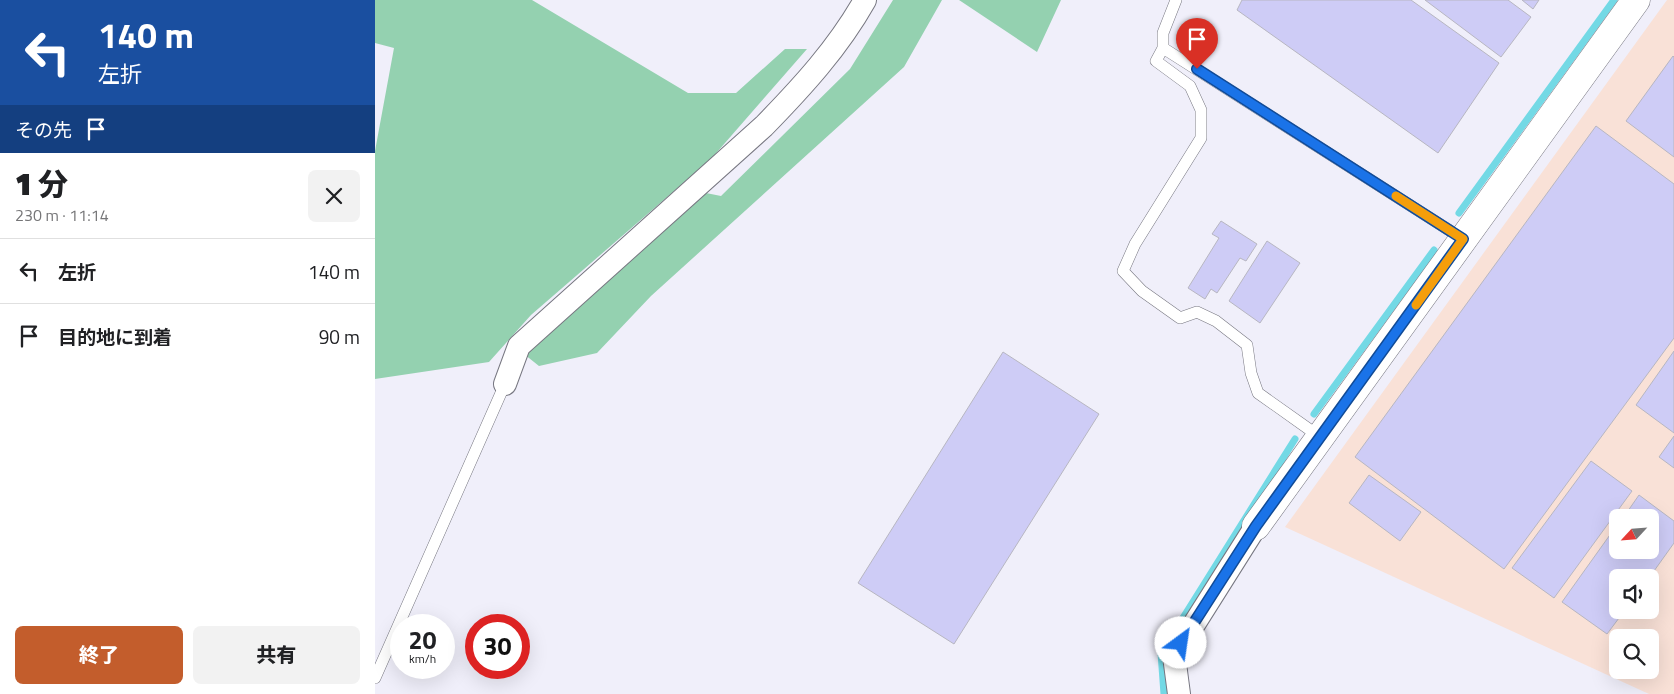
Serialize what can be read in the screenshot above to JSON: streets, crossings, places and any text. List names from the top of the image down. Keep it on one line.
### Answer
{"north":"bottom left","page":{"turn":["140 m","左折"],"then":"その先","heading":["1 分","230 m · 11:14"],"list":[{"name":"左折","value":"140 m"},{"name":"目的地に到着","value":"90 m"}],"speed":"20 km/h","limit":"30","buttons":["終了","共有"]}}
